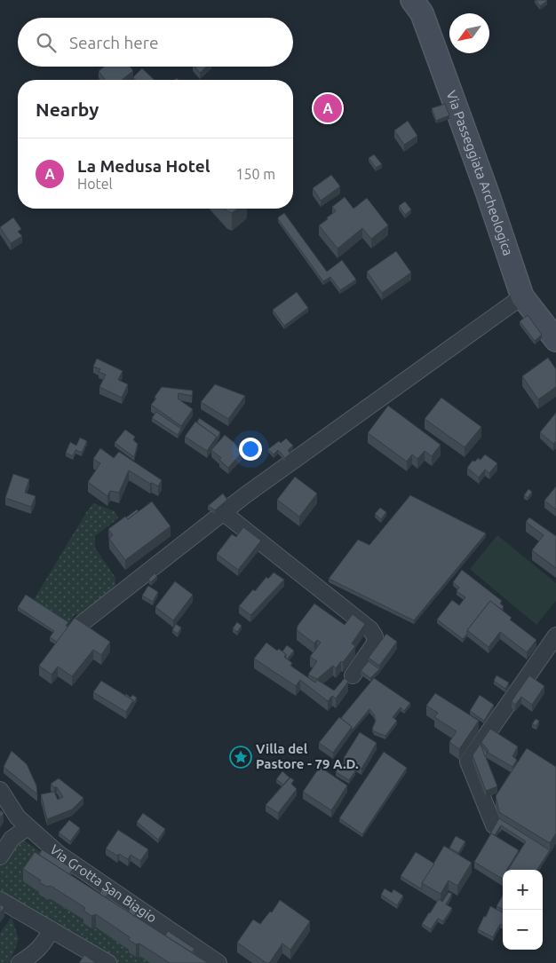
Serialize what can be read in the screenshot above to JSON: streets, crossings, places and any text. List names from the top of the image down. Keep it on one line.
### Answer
{"streets":{"street":["Via Passeggiata Archeologica","Via Grotta San Biagio"]},"places":{"place":["Villa del Pastore - 79 A.D."]},"north":"bottom left","page":{"search":"Search here","heading":"Nearby","pins":"A","list":[{"mark":"A","name":"La Medusa Hotel","note":"Hotel","value":"150 m"}],"map_buttons":["+","−"]}}
